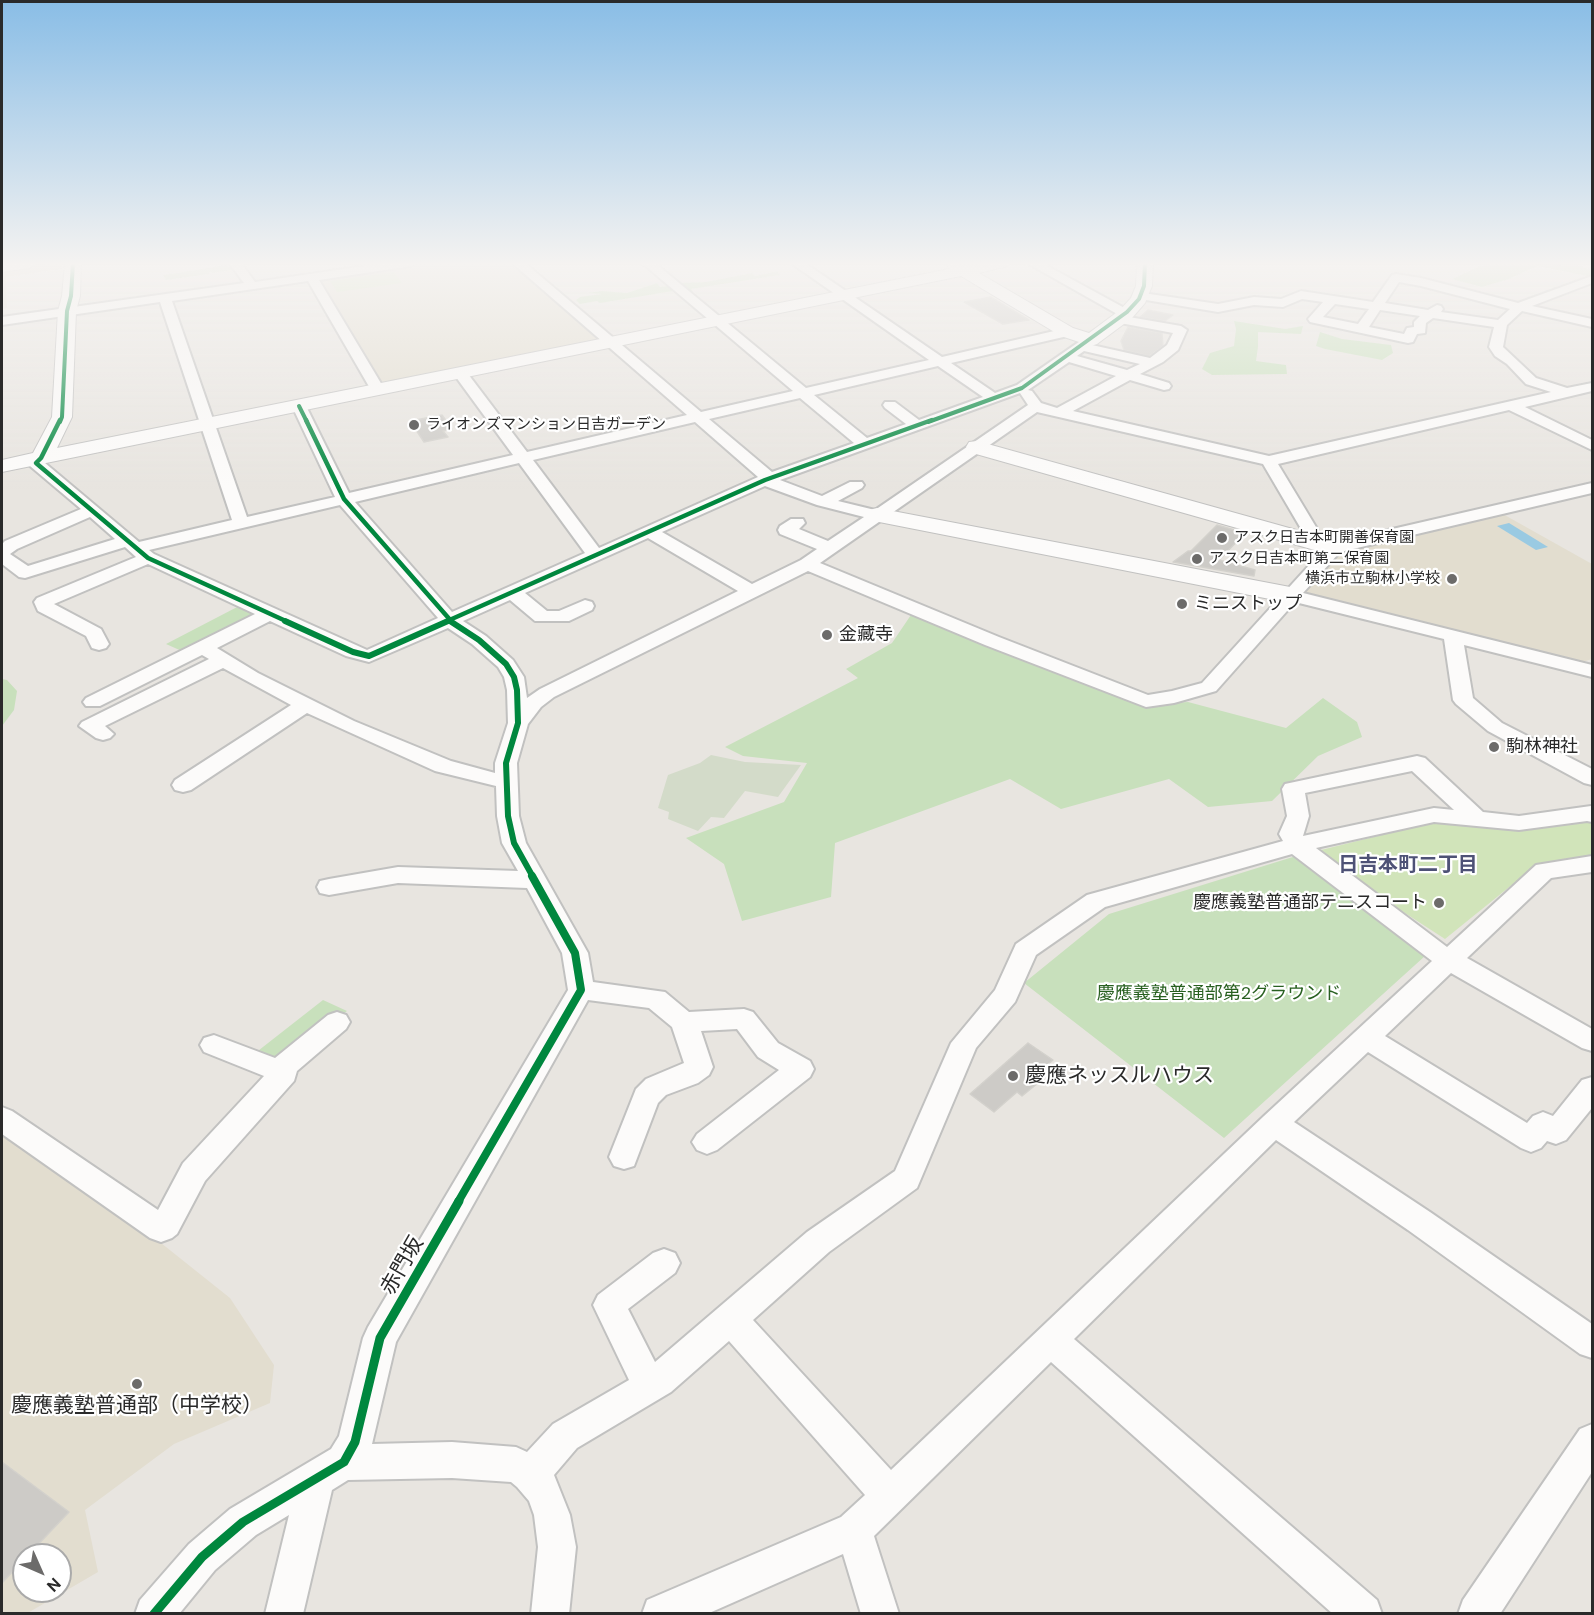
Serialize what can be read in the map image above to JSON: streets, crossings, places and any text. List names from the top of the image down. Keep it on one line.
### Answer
{"streets":{"street":["赤門坂"]},"districts":["日吉本町二丁目"],"parks":["慶應義塾普通部第2グラウンド"],"places":["ライオンズマンション日吉ガーデン","アスク日吉本町開善保育園","アスク日吉本町第二保育園","横浜市立駒林小学校","ミニストップ","金藏寺","駒林神社","慶應義塾普通部テニスコート","慶應ネッスルハウス","慶應義塾普通部（中学校）"],"north":"bottom right"}
